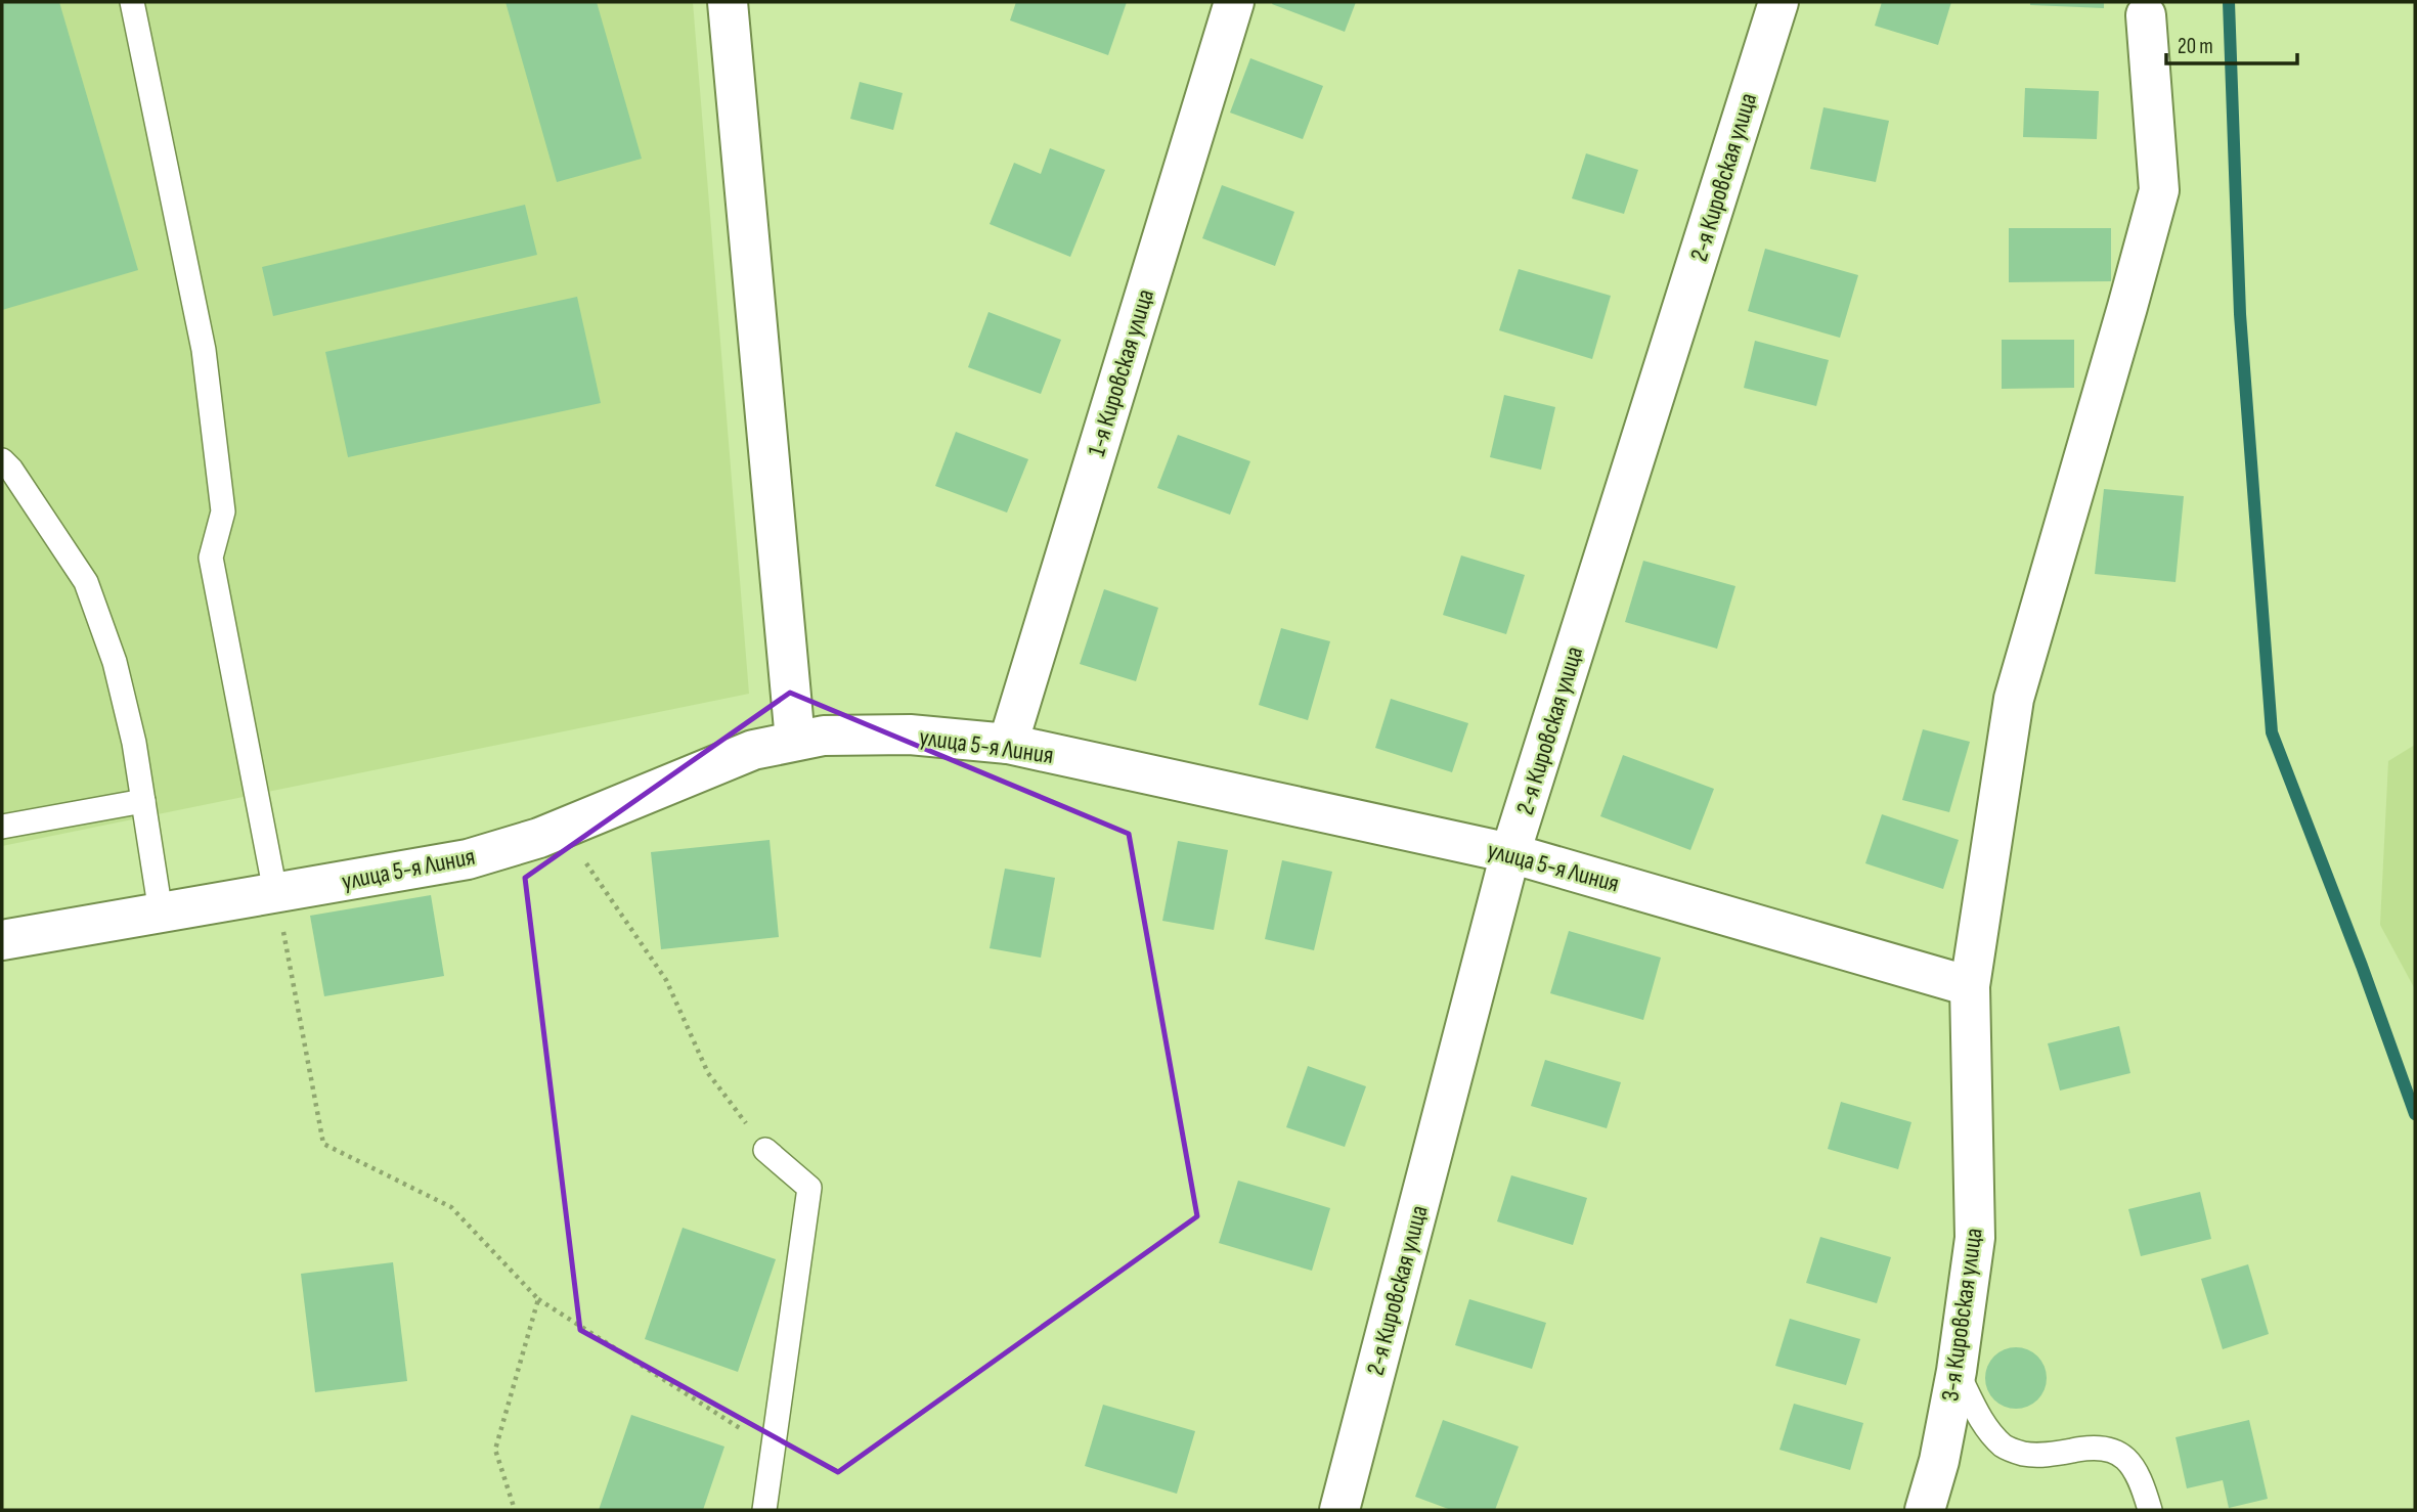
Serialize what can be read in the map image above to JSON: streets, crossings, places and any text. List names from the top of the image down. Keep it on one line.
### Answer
{"streets":{"street":["2-я Кировская улица","1-я Кировская улица","улица 5-я Линия","3-я Кировская улица"]},"crossings":[["2-я Кировская улица","улица 5-я Линия"],["1-я Кировская улица","улица 5-я Линия"],["улица 5-я Линия","3-я Кировская улица"]],"scale_bar":"20 m"}
